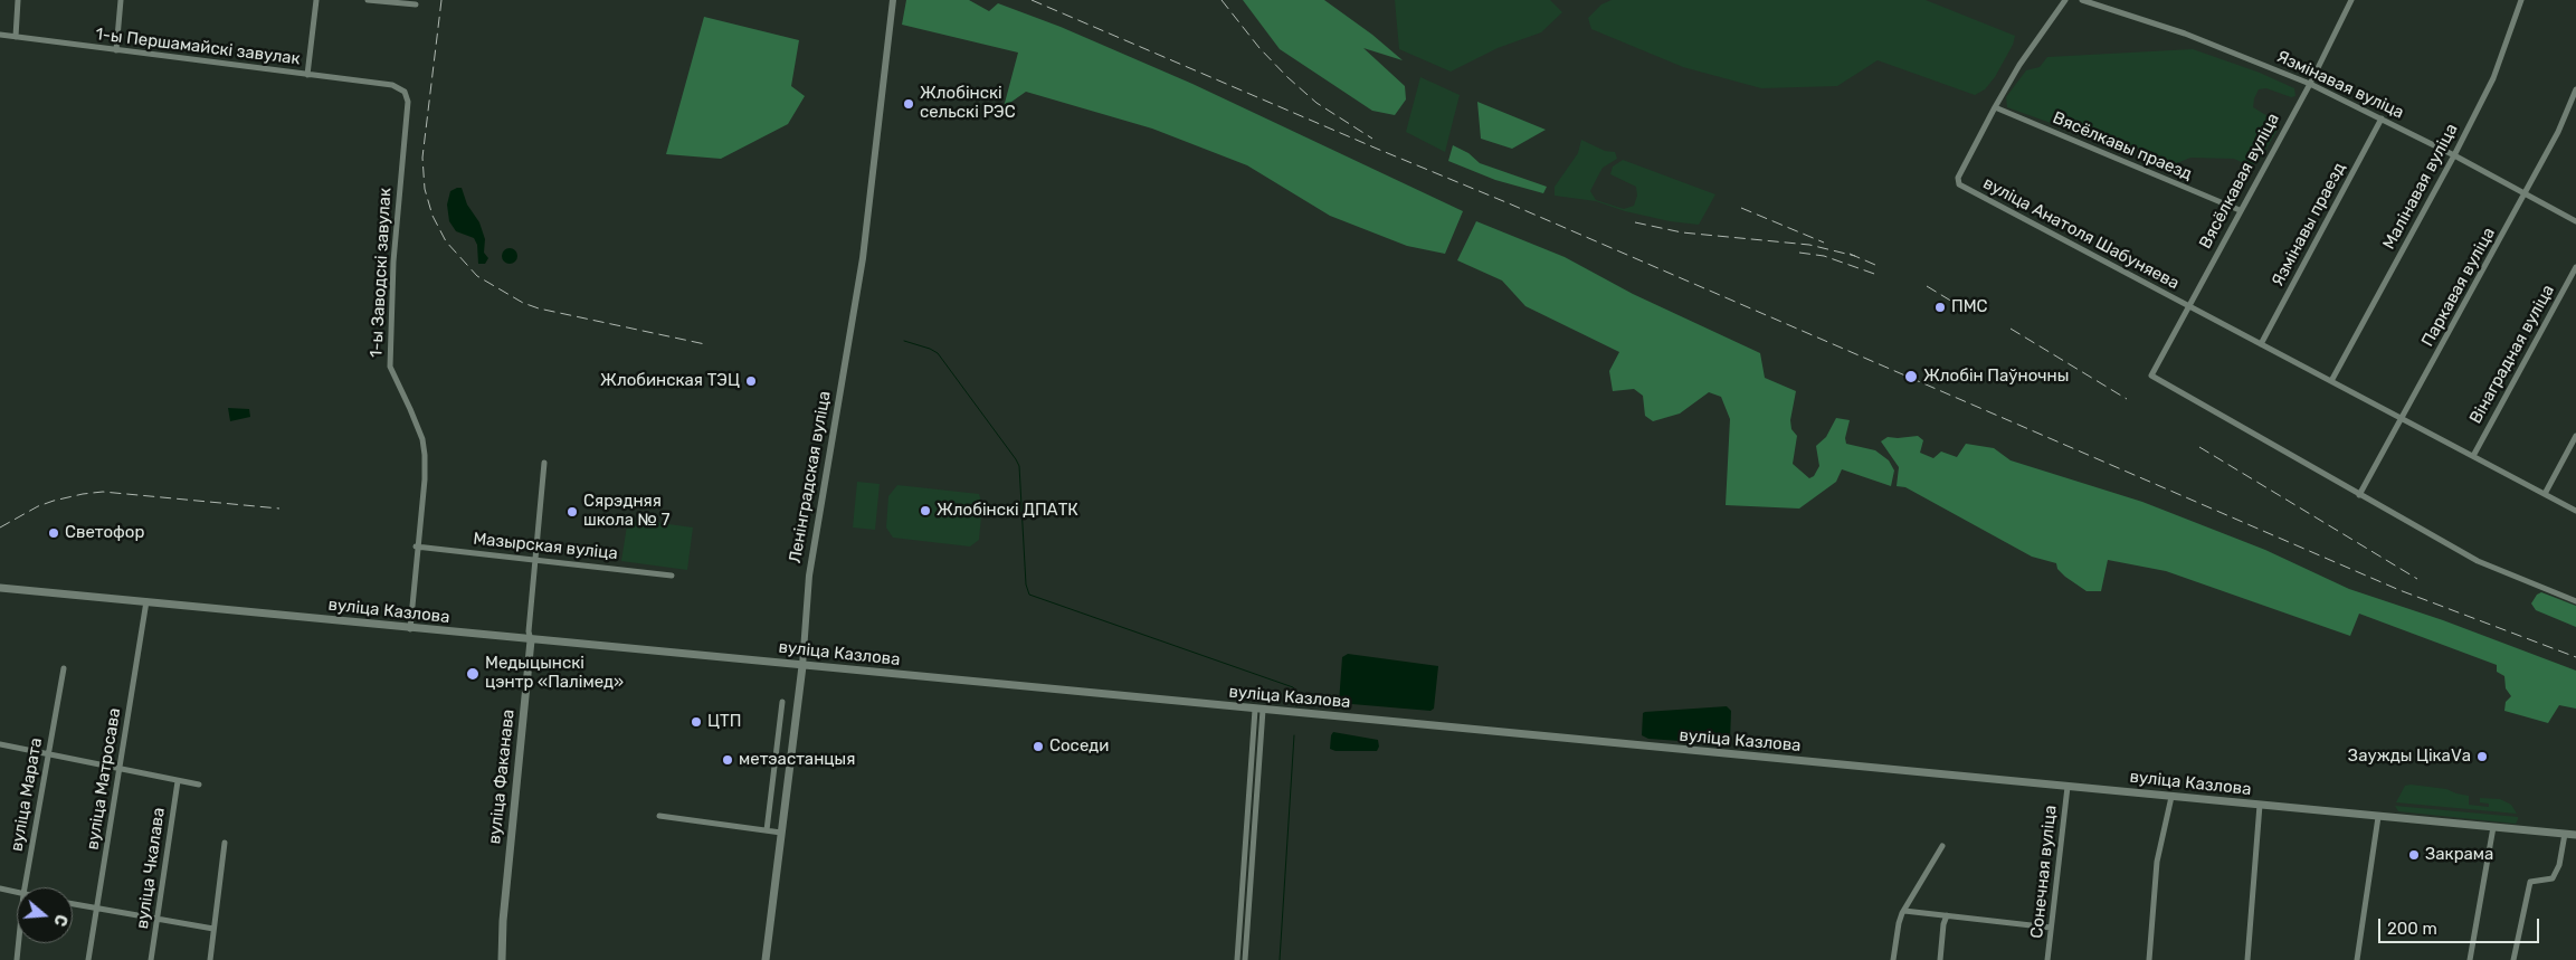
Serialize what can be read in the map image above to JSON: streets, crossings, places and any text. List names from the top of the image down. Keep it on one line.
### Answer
{"streets":{"main road":["Ленінградская вуліца","вуліца Казлова","вуліца Факанава"],"street":["1-ы Першамайскі завулак","Язмінавая вуліца","Вясёлкавы праезд","Вясёлкавая вуліца","Малінавая вуліца","Язмінавы праезд","вуліца Анатоля Шабуняева","1-ы Заводскі завулак","Паркавая вуліца","Вінаградная вуліца","Мазырская вуліца","вуліца Матросава","вуліца Марата","вуліца Чкалава","Сонечная вуліца"]},"crossings":[["1-ы Першамайскі завулак","1-ы Заводскі завулак"],["Язмінавая вуліца","Вясёлкавая вуліца"],["Язмінавая вуліца","Малінавая вуліца"],["Язмінавая вуліца","Язмінавы праезд"],["Язмінавая вуліца","Паркавая вуліца"],["Вясёлкавы праезд","Вясёлкавая вуліца"],["Вясёлкавы праезд","вуліца Анатоля Шабуняева"],["Вясёлкавая вуліца","вуліца Анатоля Шабуняева"],["Вясёлкавая вуліца","Паркавая вуліца"],["Малінавая вуліца","вуліца Анатоля Шабуняева"],["Язмінавы праезд","вуліца Анатоля Шабуняева"],["вуліца Анатоля Шабуняева","Паркавая вуліца"],["вуліца Анатоля Шабуняева","Вінаградная вуліца"],["1-ы Заводскі завулак","Мазырская вуліца"],["1-ы Заводскі завулак","вуліца Казлова"],["Ленінградская вуліца","вуліца Казлова"],["Мазырская вуліца","вуліца Факанава"],["вуліца Казлова","вуліца Факанава"],["вуліца Казлова","вуліца Матросава"],["вуліца Казлова","Сонечная вуліца"]],"places":["Жлобінскі сельскі РЭС","ПМС","Жлобін Паўночны","Жлобинская ТЭЦ","Жлобінскі ДПАТК","Сярэдняя школа № 7","Светофор","Медыцынскі цэнтр «Палімед»","ЦТП","Соседи","Заужды ЦікаVа","метэастанцыя","Закрама"],"scale_bar":"200 m","north":"right"}
